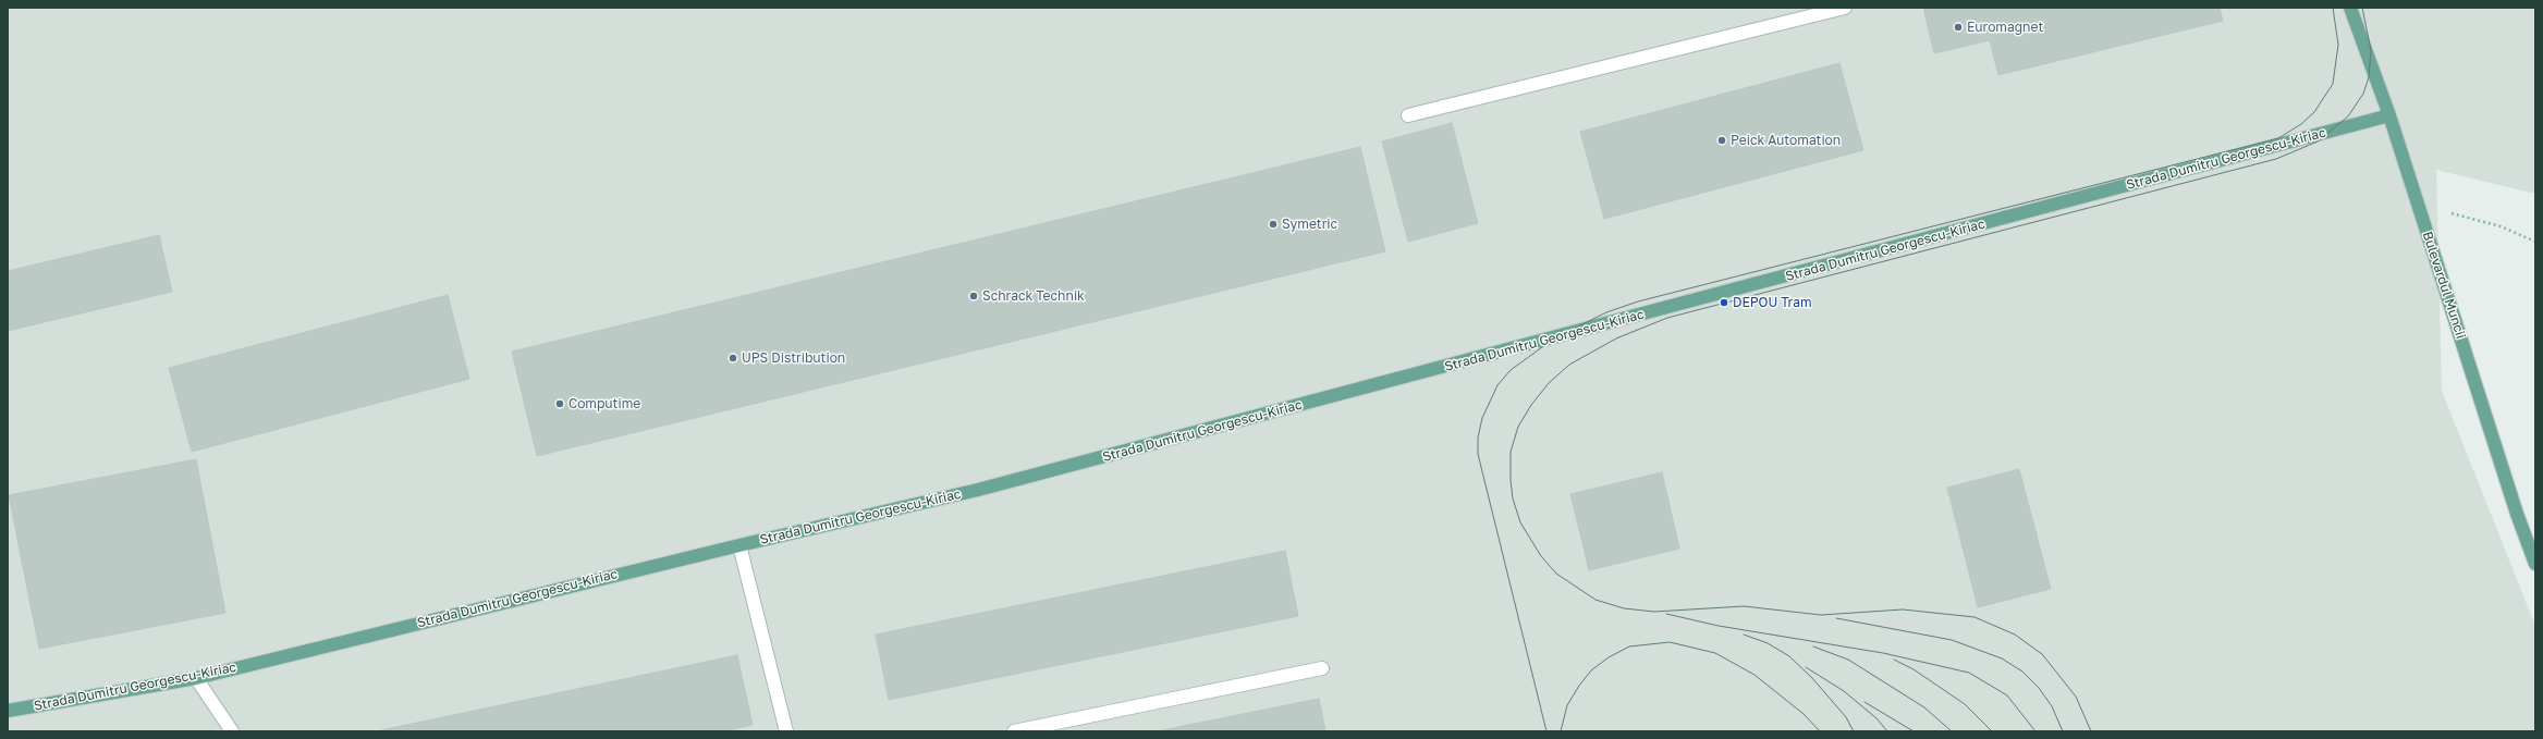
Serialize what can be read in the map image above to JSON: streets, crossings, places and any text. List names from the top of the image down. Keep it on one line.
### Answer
{"streets":{"main road":["Strada Dumitru Georgescu-Kiriac","Bulevardul Muncii"]},"crossings":[["Strada Dumitru Georgescu-Kiriac","Bulevardul Muncii"]],"places":["Euromagnet","Peick Automation","Symetric","Schrack Technik","DEPOU Tram","UPS Distribution","Computime"]}
